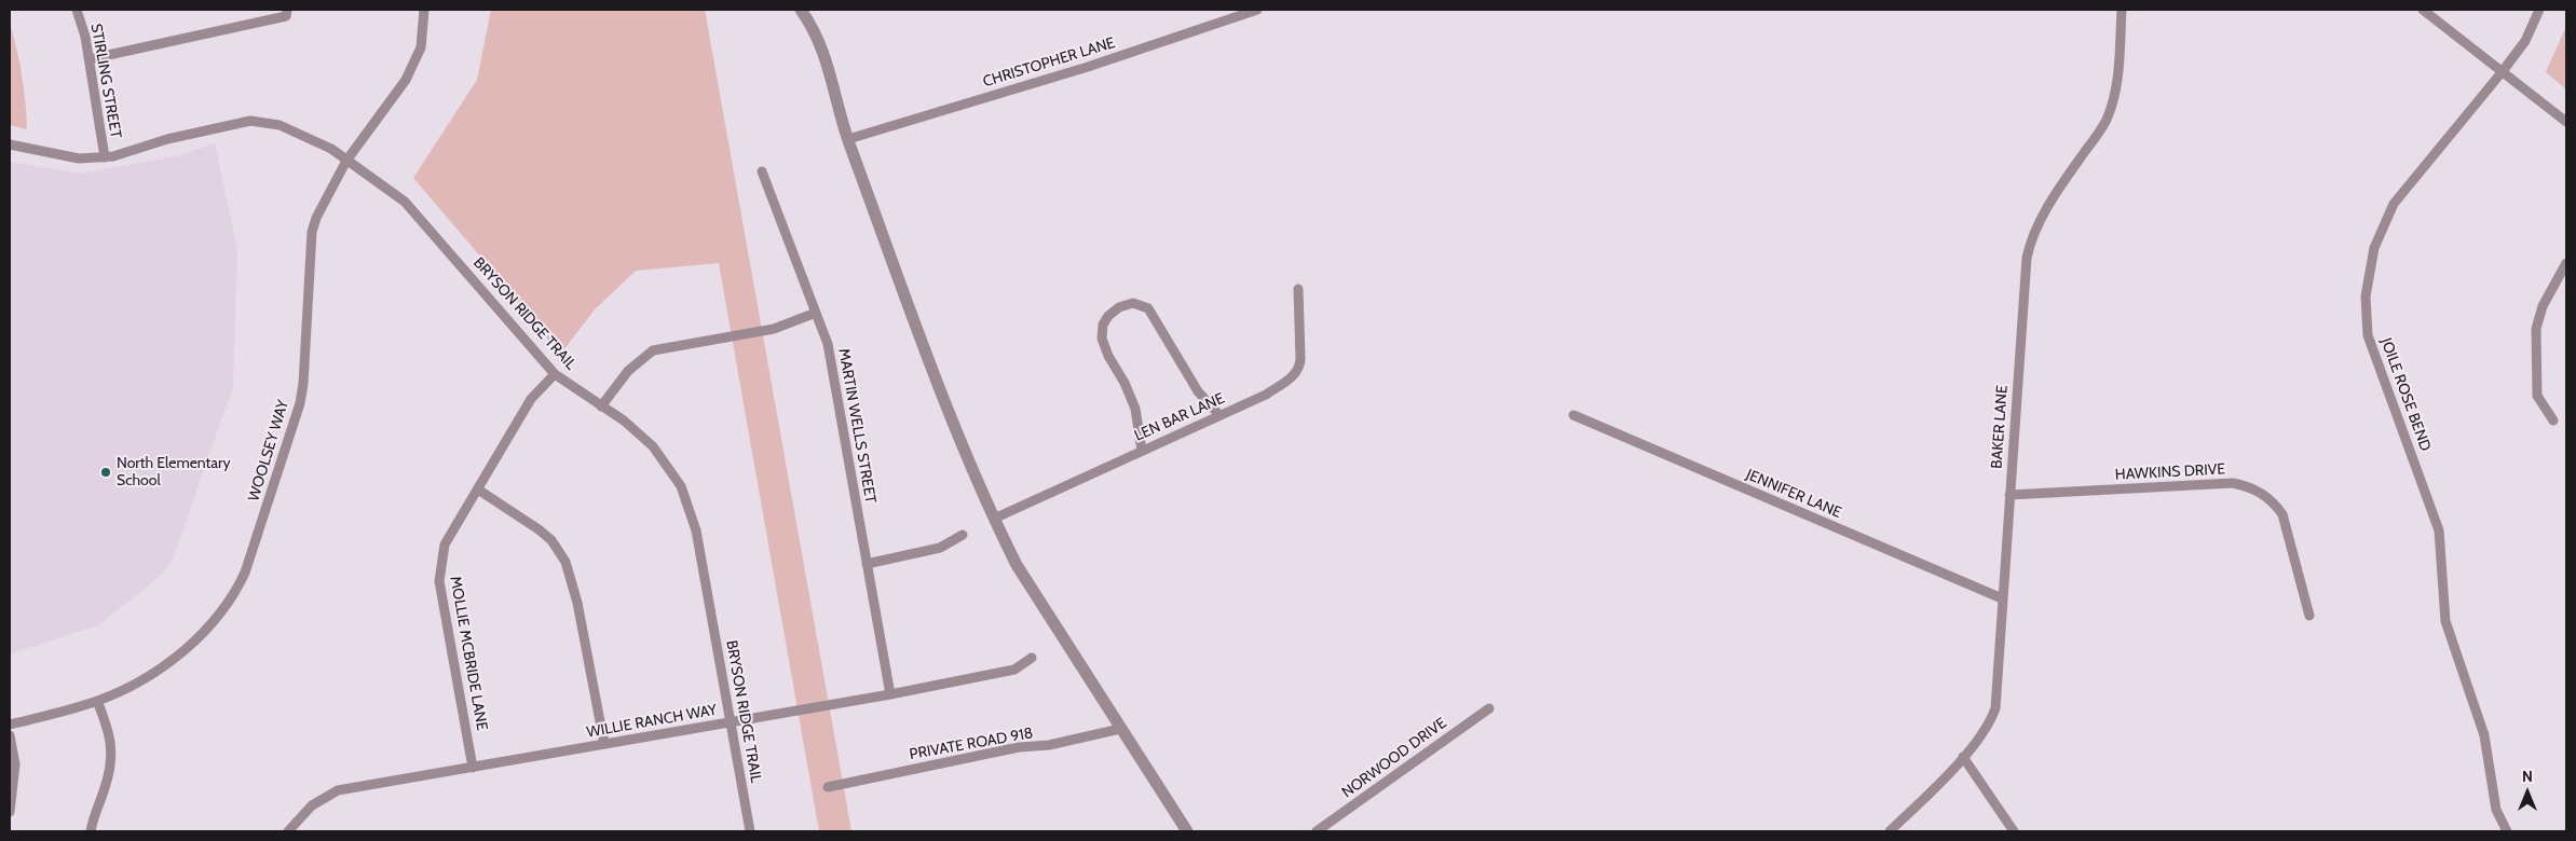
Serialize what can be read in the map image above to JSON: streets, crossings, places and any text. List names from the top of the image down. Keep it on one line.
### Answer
{"streets":{"street":["CHRISTOPHER LANE","STIRLING STREET","BRYSON RIDGE TRAIL","JOILE ROSE BEND","LEN BAR LANE","MARTIN WELLS STREET","BAKER LANE","WOOLSEY WAY","HAWKINS DRIVE","JENNIFER LANE","MOLLIE MCBRIDE LANE","WILLIE RANCH WAY","PRIVATE ROAD 918","NORWOOD DRIVE"]},"crossings":[["STIRLING STREET","BRYSON RIDGE TRAIL"],["BRYSON RIDGE TRAIL","WOOLSEY WAY"],["BRYSON RIDGE TRAIL","MOLLIE MCBRIDE LANE"],["BRYSON RIDGE TRAIL","WILLIE RANCH WAY"],["MARTIN WELLS STREET","WILLIE RANCH WAY"],["BAKER LANE","HAWKINS DRIVE"],["BAKER LANE","JENNIFER LANE"],["MOLLIE MCBRIDE LANE","WILLIE RANCH WAY"]],"places":["North Elementary School"],"north":"top"}
